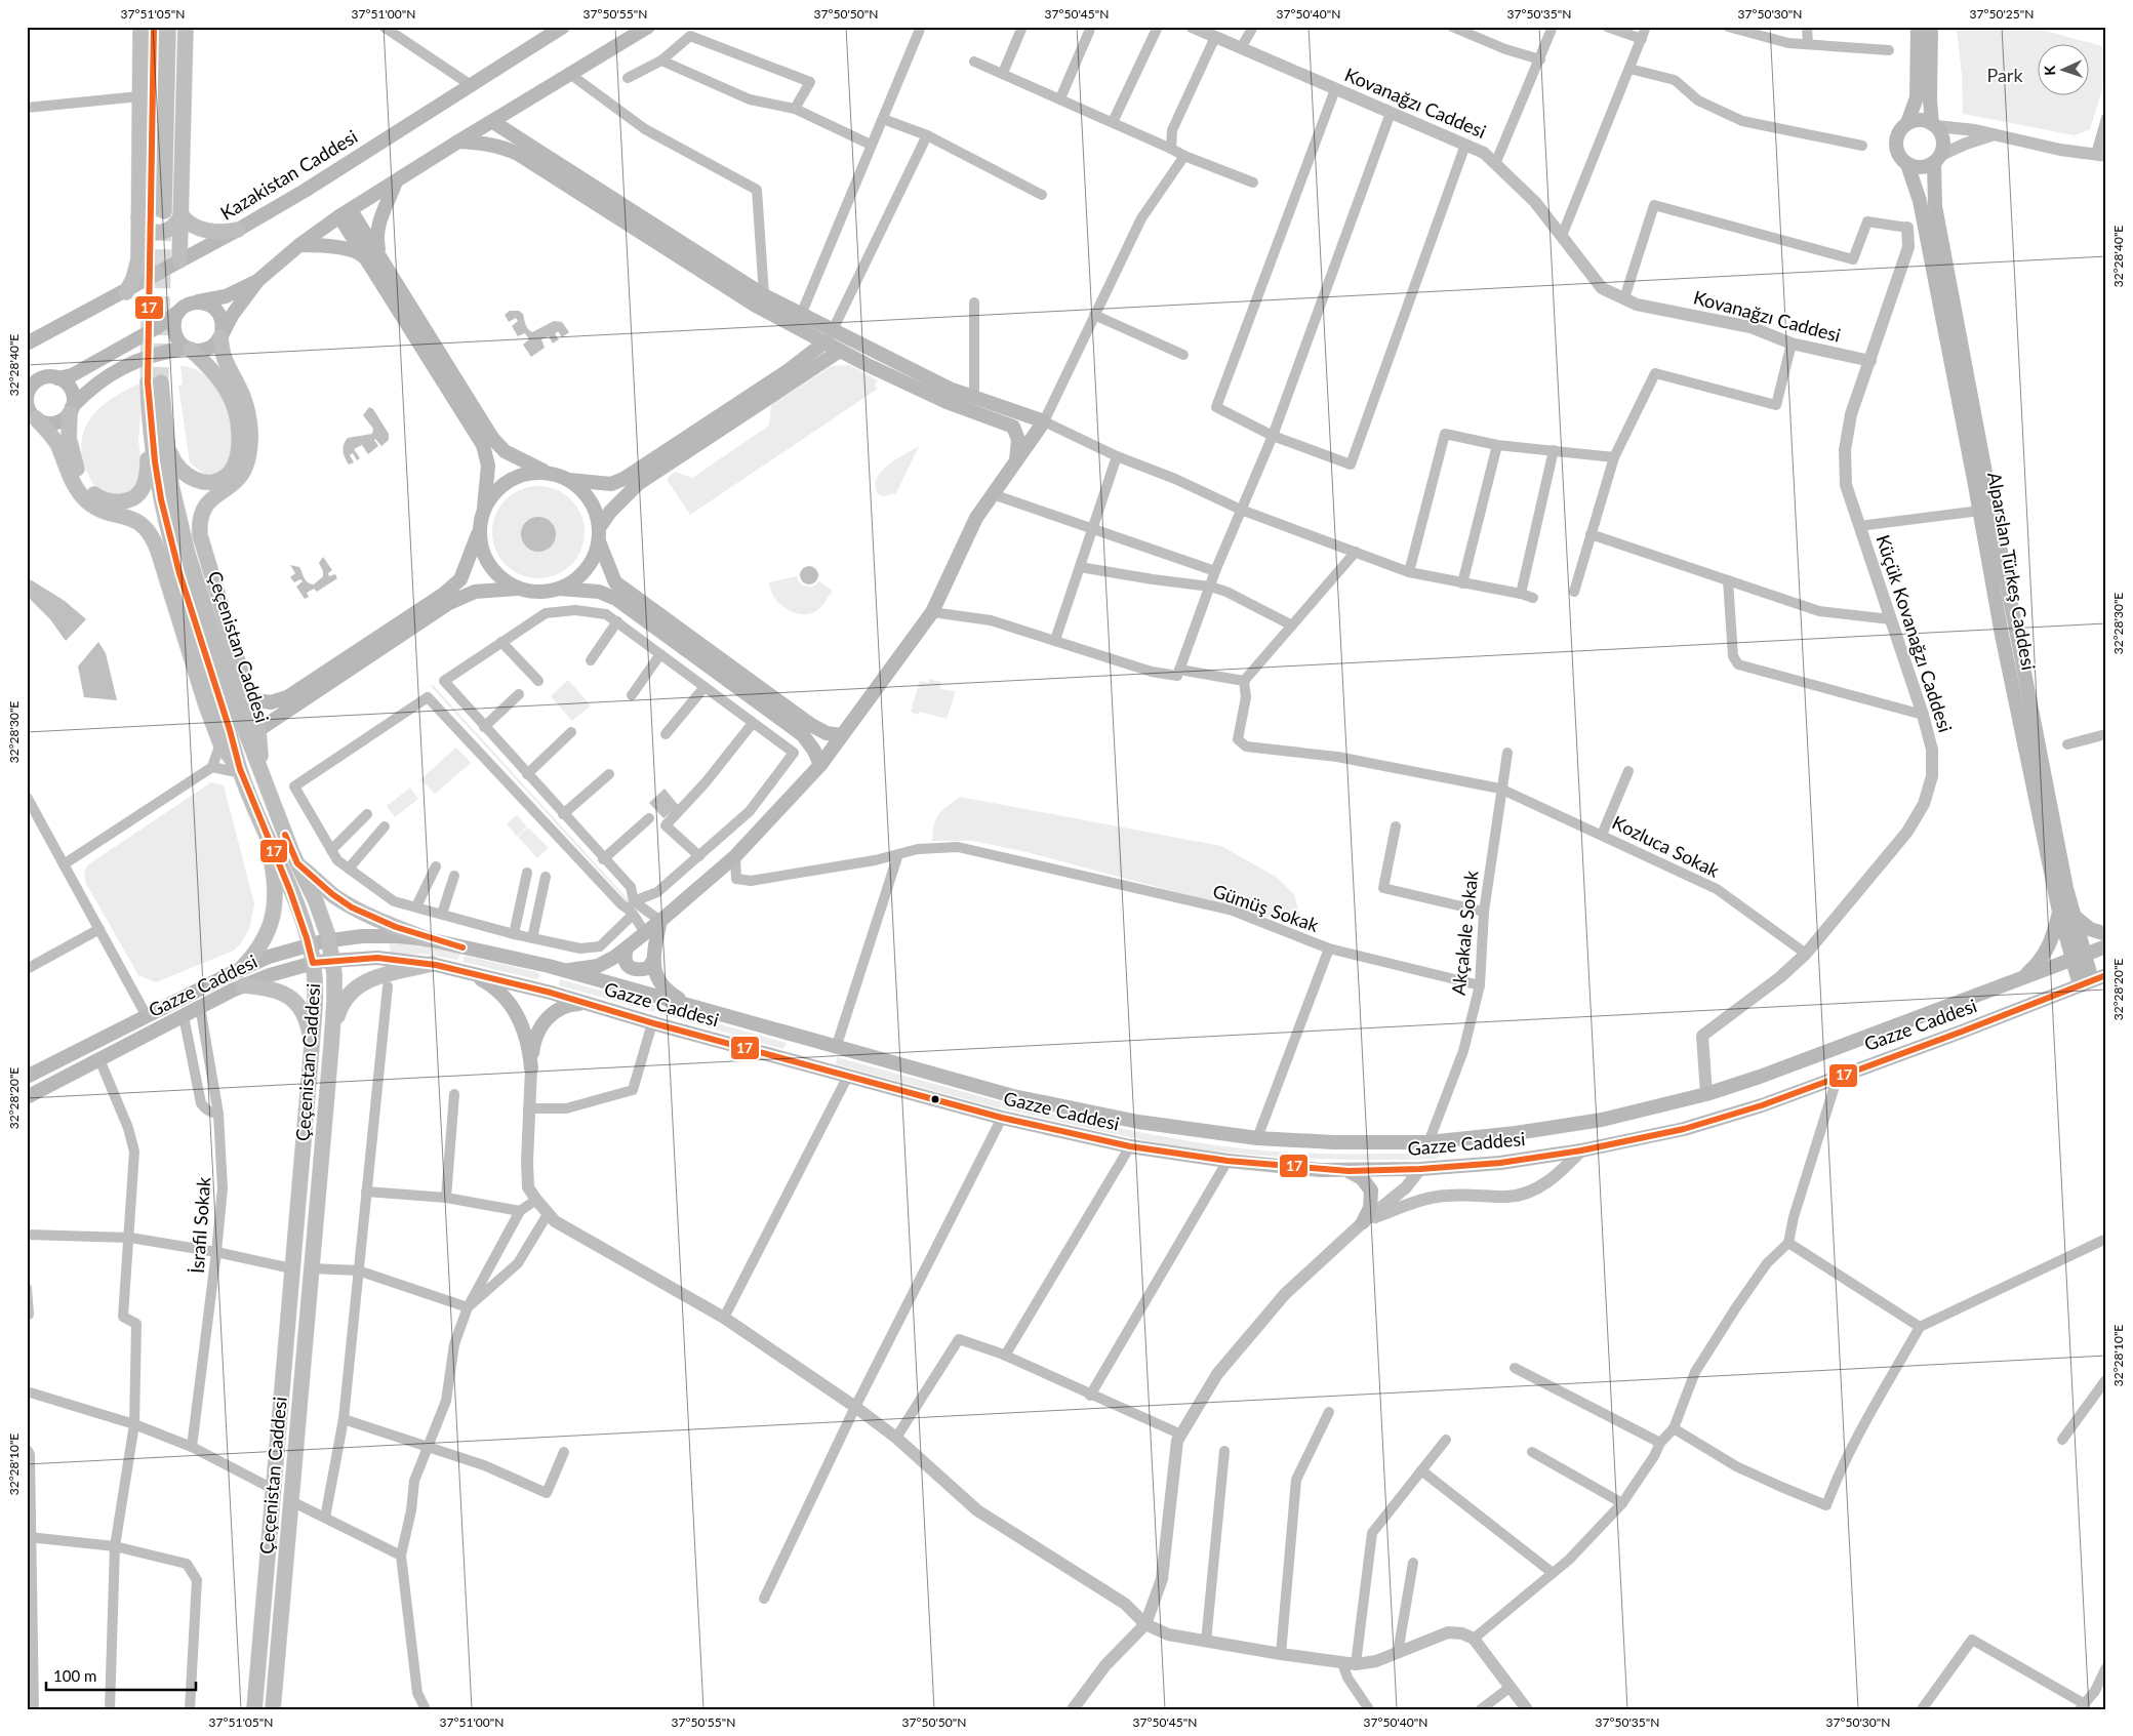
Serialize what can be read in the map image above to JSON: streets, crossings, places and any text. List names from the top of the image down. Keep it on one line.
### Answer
{"streets":{"main road":["Kazakistan Caddesi","Alparslan Türkeş Caddesi","Çeçenistan Caddesi","Gazze Caddesi"],"street":["Kovanağzı Caddesi","Küçük Kovanağzı Caddesi","Kozluca Sokak","Gümüş Sokak","Akçakale Sokak","İsrafil Sokak"]},"crossings":[["Kovanağzı Caddesi","Küçük Kovanağzı Caddesi"],["Alparslan Türkeş Caddesi","Gazze Caddesi"],["Küçük Kovanağzı Caddesi","Kozluca Sokak"],["Küçük Kovanağzı Caddesi","Gazze Caddesi"],["Çeçenistan Caddesi","Gazze Caddesi"],["Kozluca Sokak","Akçakale Sokak"],["Gümüş Sokak","Akçakale Sokak"],["Akçakale Sokak","Gazze Caddesi"],["Gazze Caddesi","İsrafil Sokak"]],"parks":["Park"],"lines":["transit line 17"],"scale_bar":"100 m","north":"left","coordinates":["37°51'05\"N","37°51'00\"N","37°50'55\"N","37°50'50\"N","37°50'45\"N","37°50'40\"N","37°50'35\"N","37°50'30\"N","37°50'25\"N","32°28'40\"E","32°28'30\"E","32°28'20\"E","32°28'10\"E"]}
